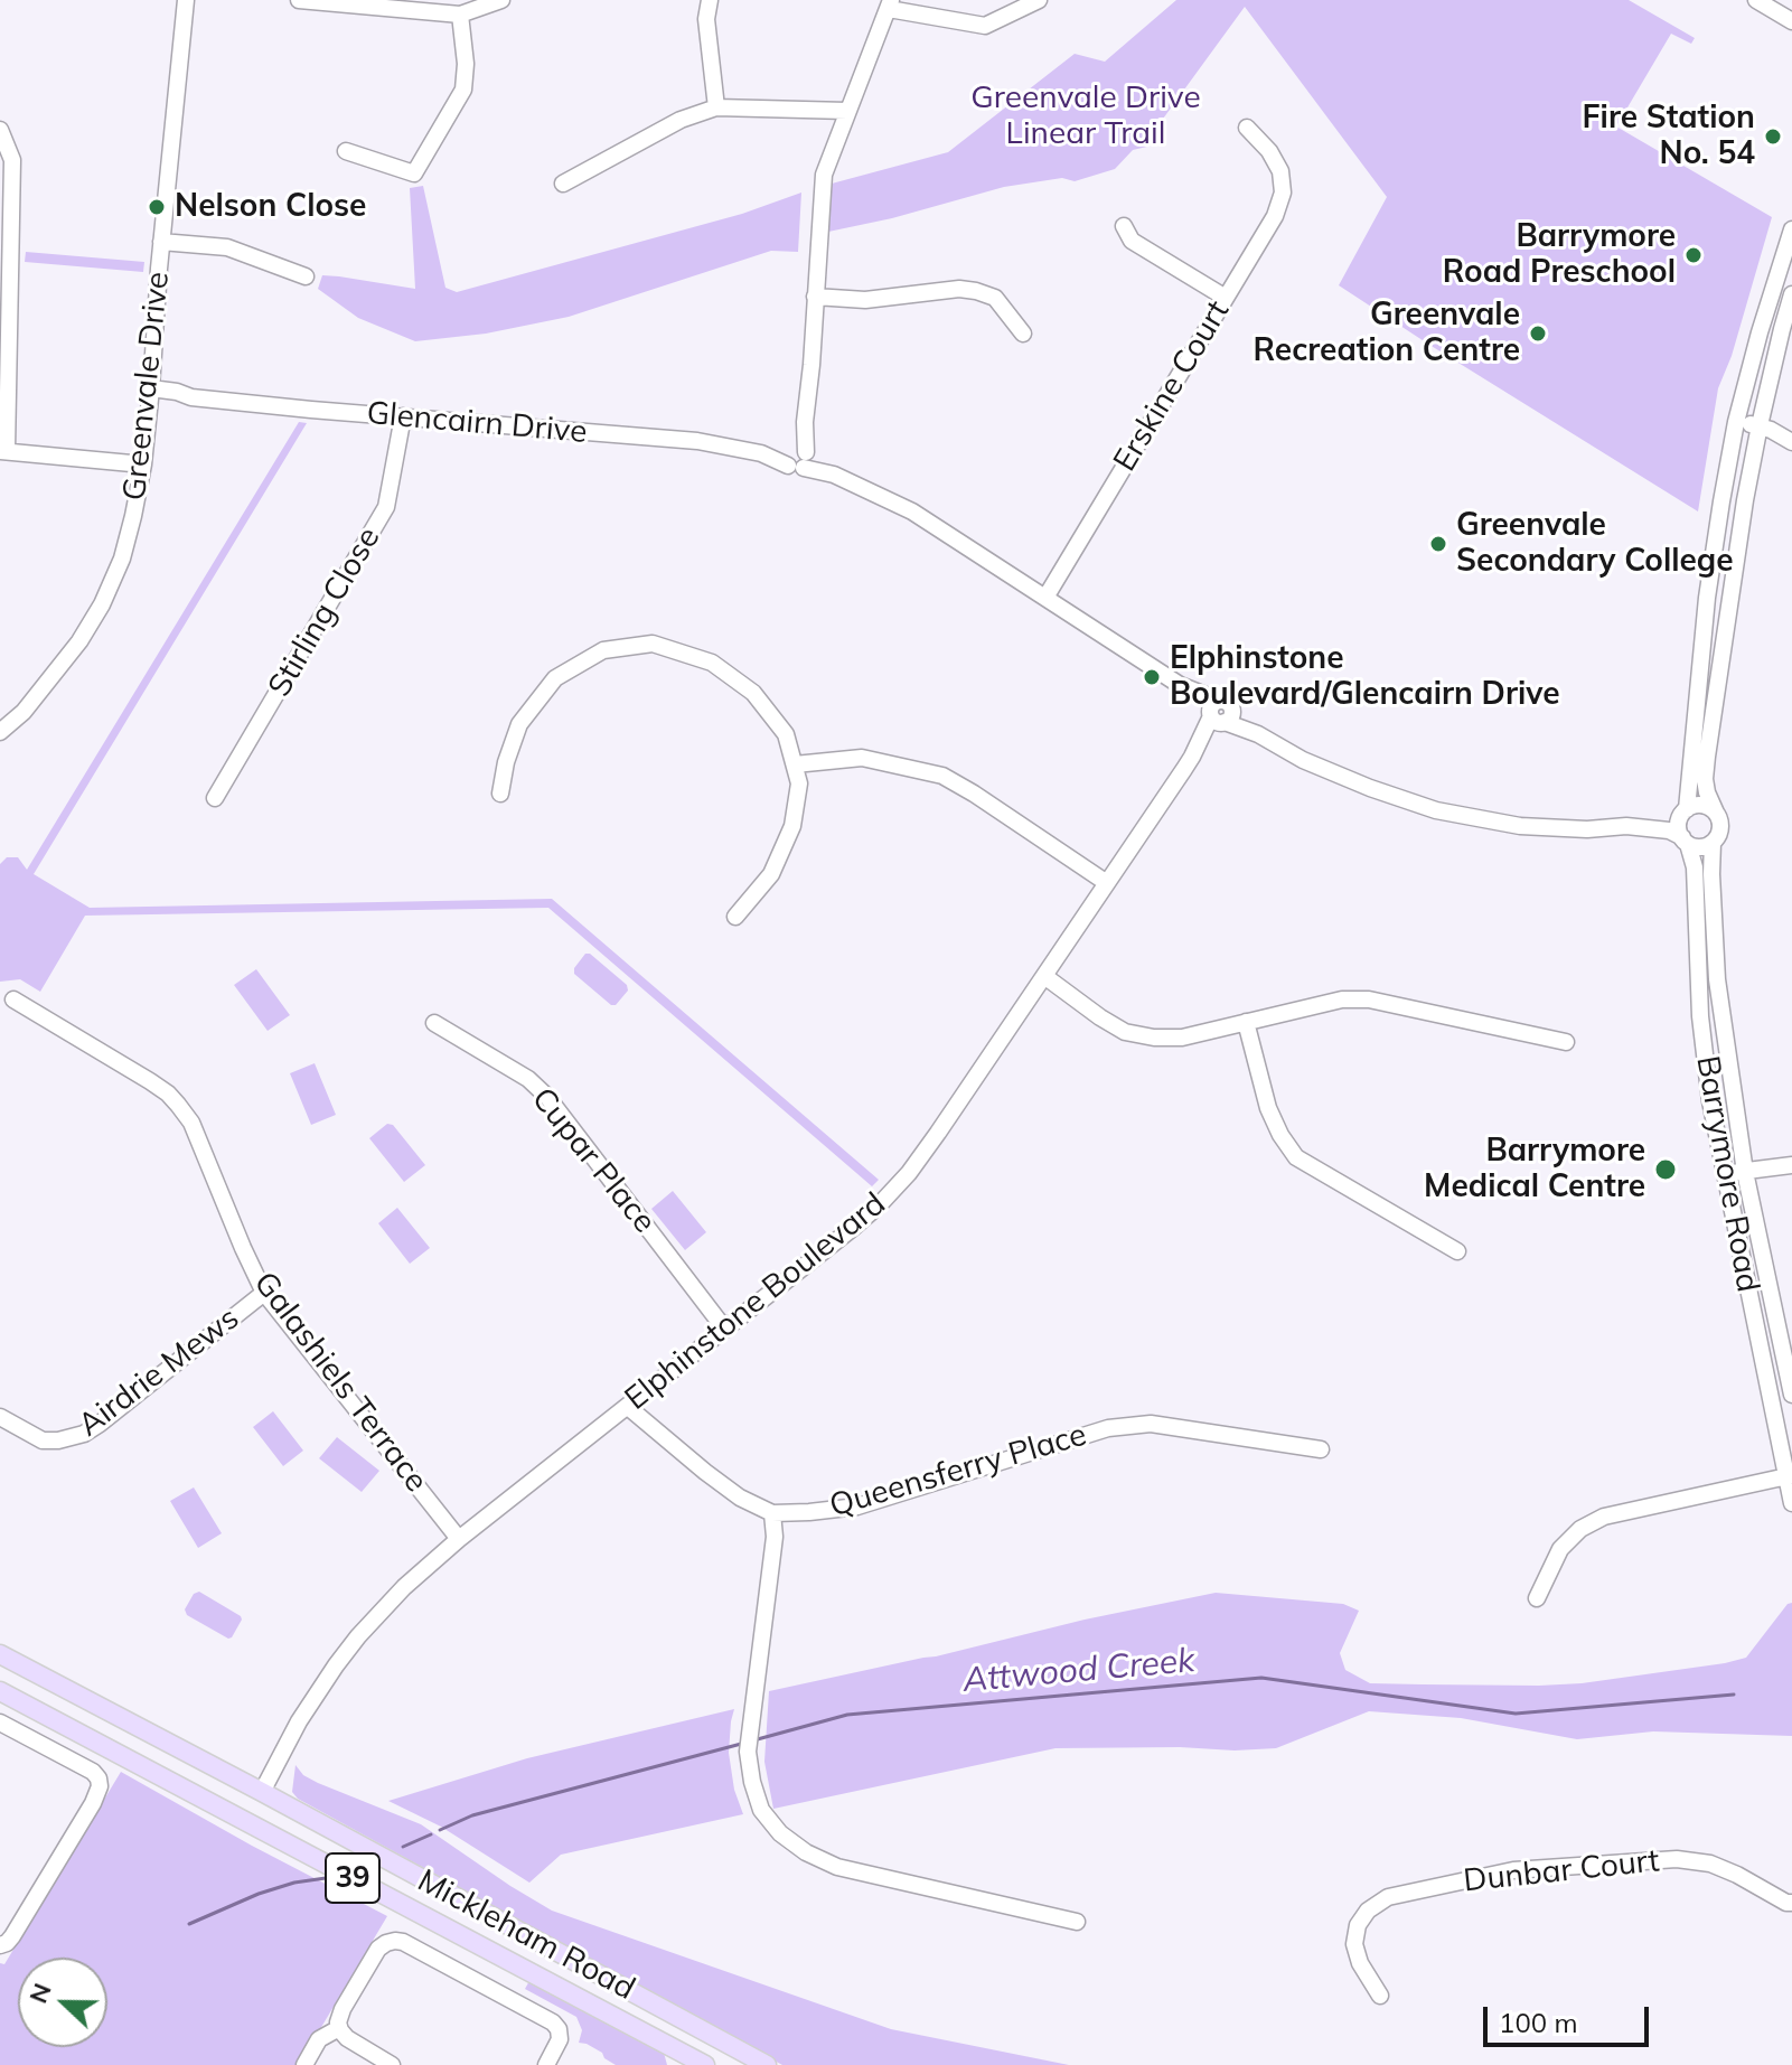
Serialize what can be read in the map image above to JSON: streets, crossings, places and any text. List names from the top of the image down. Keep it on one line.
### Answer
{"streets":{"main road":["39","Mickleham Road"],"street":["Greenvale Drive","Erskine Court","Glencairn Drive","Stirling Close","Cupar Place","Barrymore Road","Elphinstone Boulevard","Airdrie Mews","Galashiels Terrace","Queensferry Place","Dunbar Court"]},"crossings":[["Greenvale Drive","Glencairn Drive"],["Erskine Court","Glencairn Drive"],["Glencairn Drive","Stirling Close"],["Glencairn Drive","Barrymore Road"],["Glencairn Drive","Elphinstone Boulevard"],["Cupar Place","Elphinstone Boulevard"],["Elphinstone Boulevard","Galashiels Terrace"],["Elphinstone Boulevard","Mickleham Road"],["Airdrie Mews","Galashiels Terrace"]],"water":["Attwood Creek"],"parks":["Greenvale Drive Linear Trail"],"places":["Fire Station No. 54","Nelson Close","Barrymore Road Preschool","Greenvale Recreation Centre","Greenvale Secondary College","Elphinstone Boulevard/Glencairn Drive","Barrymore Medical Centre"],"scale_bar":"100 m","north":"left"}
